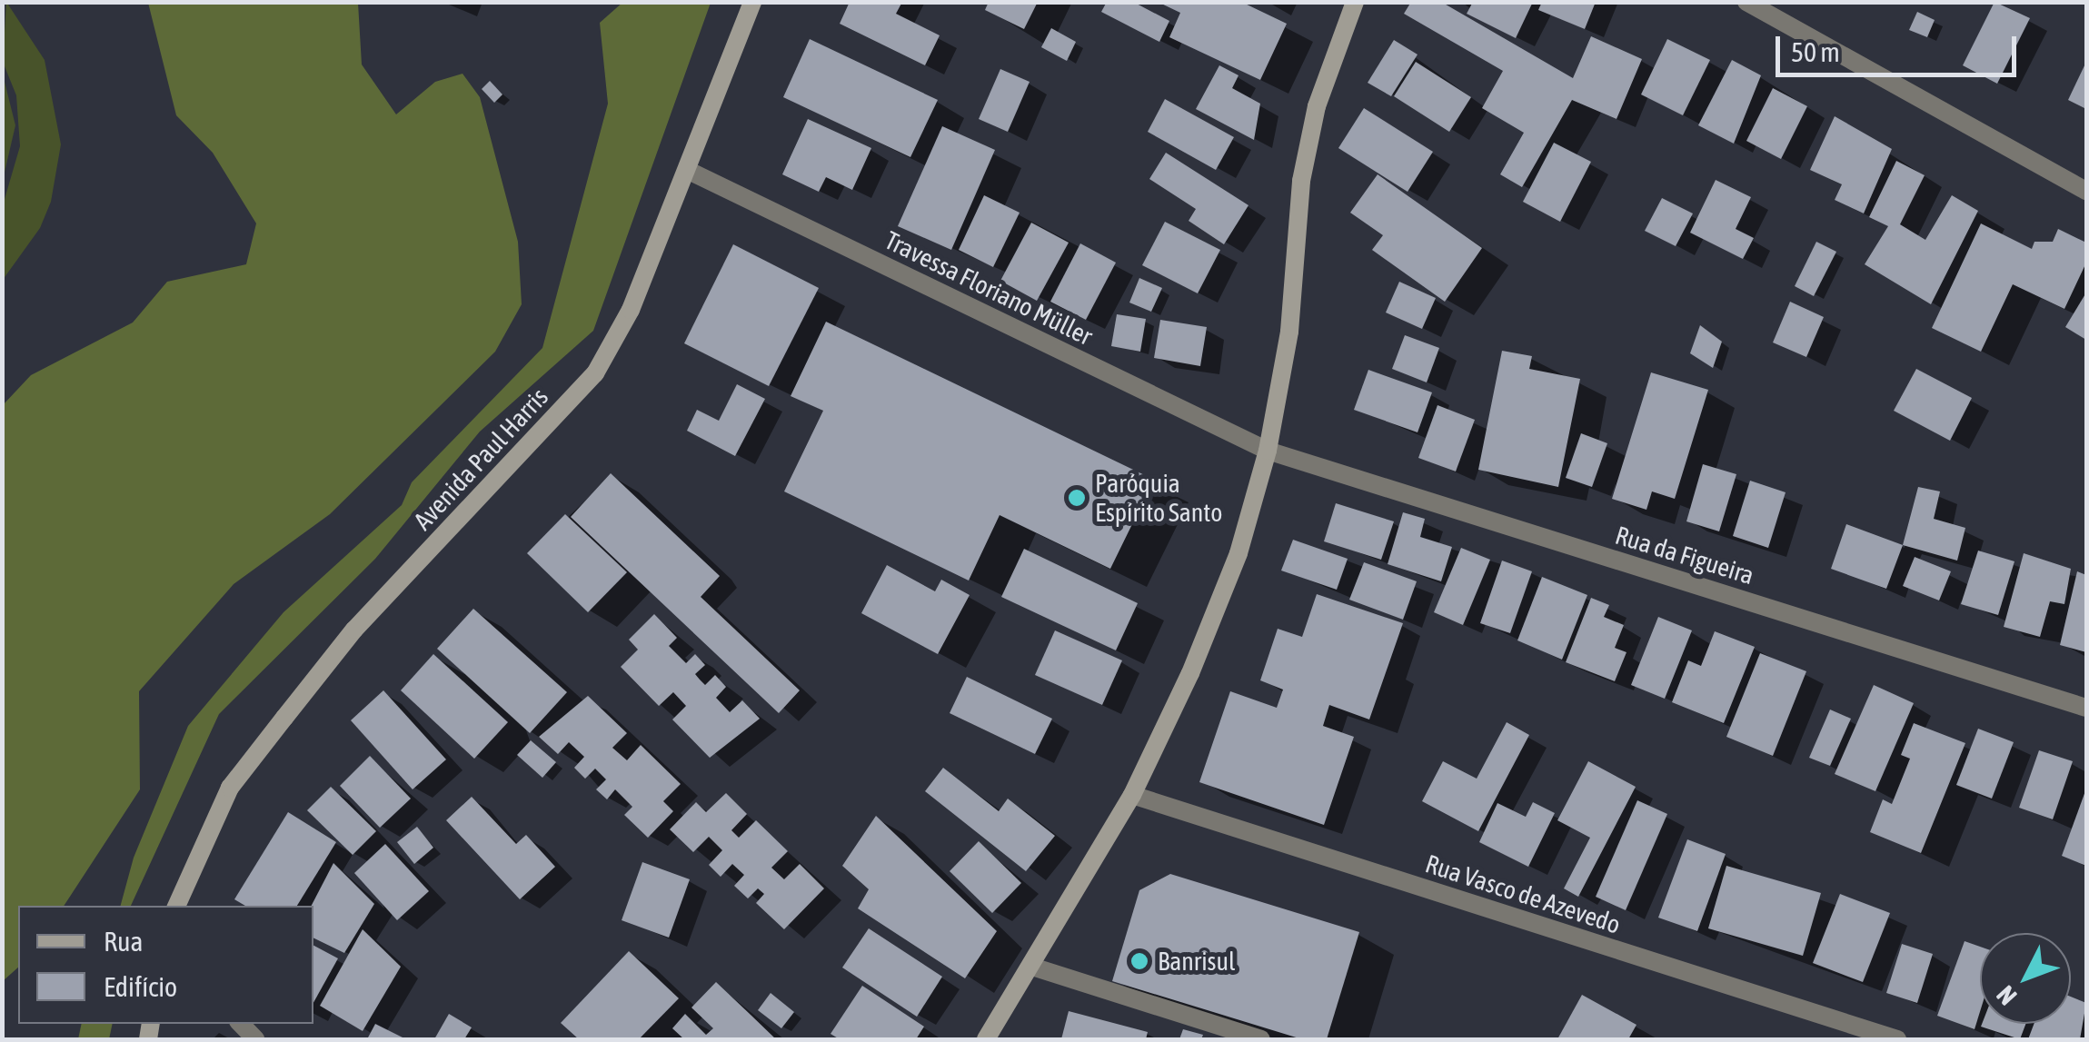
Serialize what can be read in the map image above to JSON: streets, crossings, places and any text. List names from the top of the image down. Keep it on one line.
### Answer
{"streets":{"main road":["Avenida Paul Harris"],"street":["Travessa Floriano Müller","Rua da Figueira","Rua Vasco de Azevedo"]},"crossings":[["Travessa Floriano Müller","Avenida Paul Harris"],["Travessa Floriano Müller","Rua da Figueira"]],"places":["Paróquia Espírito Santo","Banrisul"],"legend":["Rua","Edifício"],"scale_bar":"50 m","north":"bottom left"}
